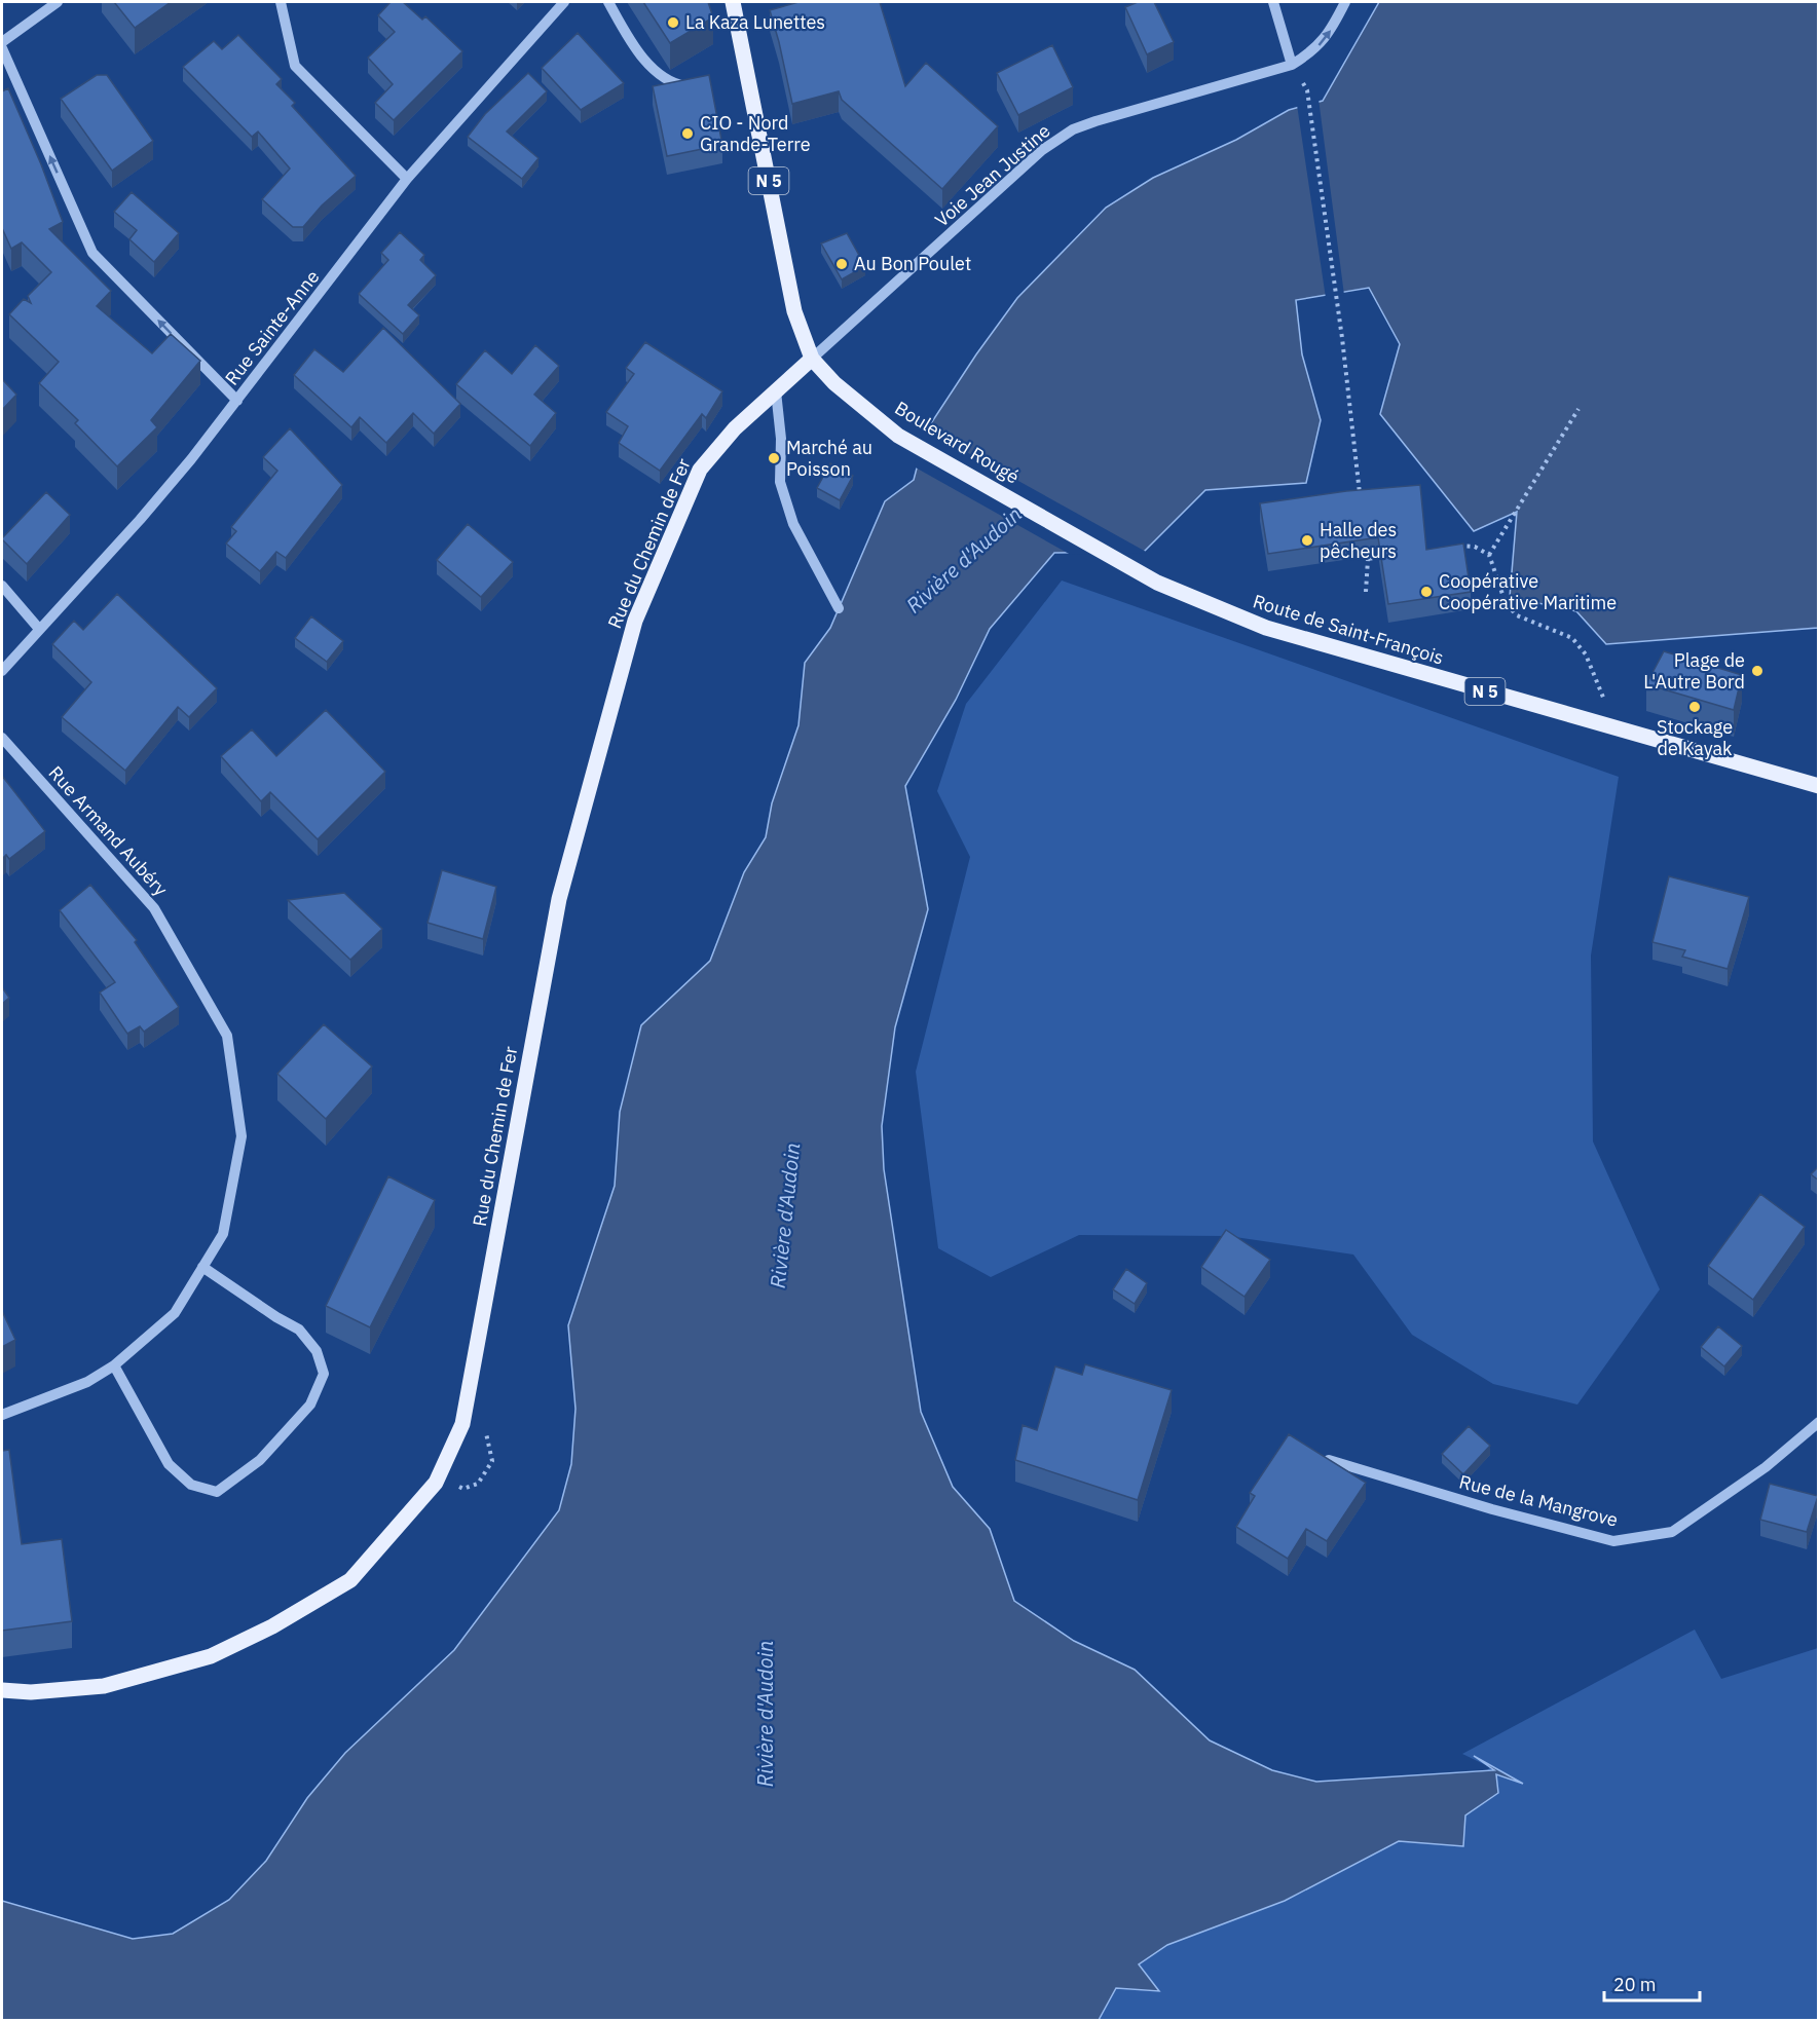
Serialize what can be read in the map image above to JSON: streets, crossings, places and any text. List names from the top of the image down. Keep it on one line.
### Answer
{"streets":{"main road":["N 5","Boulevard Rougé","Rue du Chemin de Fer","Route de Saint-François"],"street":["Voie Jean Justine","Rue Sainte-Anne","Rue Armand Aubéry","Rue de la Mangrove"]},"crossings":[["Voie Jean Justine","Boulevard Rougé"],["Voie Jean Justine","Rue du Chemin de Fer"],["Boulevard Rougé","Rue du Chemin de Fer"],["Boulevard Rougé","Route de Saint-François"]],"water":["Rivière d'Audoin"],"places":["La Kaza Lunettes","CIO - Nord Grande-Terre","Au Bon Poulet","Marché au Poisson","Halle des pêcheurs","Coopérative Coopérative Maritime","Plage de L'Autre Bord","Stockage de Kayak"],"scale_bar":"20 m"}
